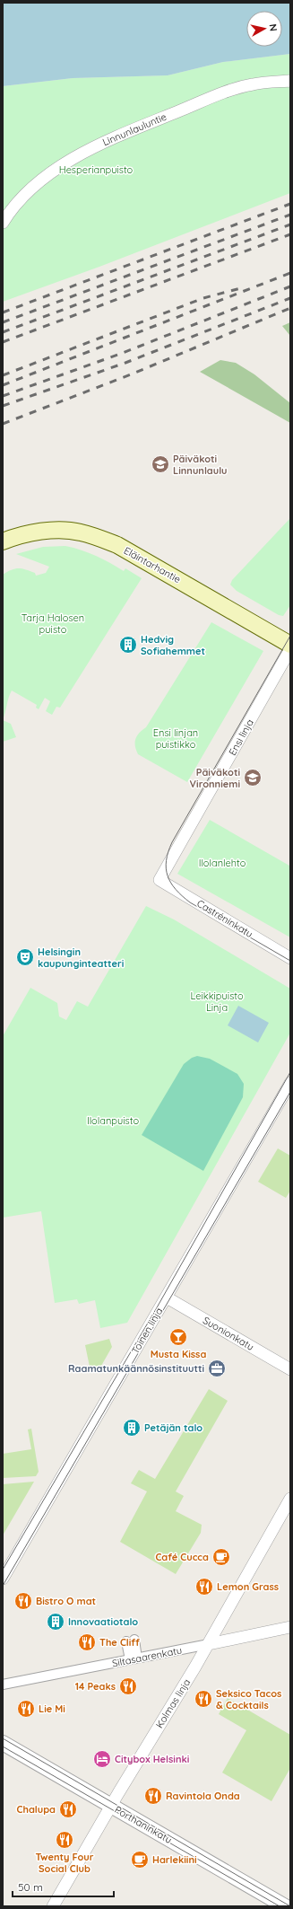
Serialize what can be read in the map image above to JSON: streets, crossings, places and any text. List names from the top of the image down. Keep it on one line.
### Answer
{"streets":{"main road":["Eläintarhantie"],"street":["Linnunlauluntie","Ensi linja","Castréninkatu","Toinen linja","Suonionkatu","Siltasaarenkatu","Kolmas linja","Porthaninkatu"]},"crossings":[["Ensi linja","Castréninkatu"],["Toinen linja","Suonionkatu"],["Siltasaarenkatu","Kolmas linja"],["Kolmas linja","Porthaninkatu"]],"parks":["Hesperianpuisto","Tarja Halosen puisto","Ensi linjan puistikko","Ilolanlehto","Leikkipuisto Linja","Ilolanpuisto"],"places":{"school or university":["Päiväkoti Linnunlaulu","Päiväkoti Vironniemi"],"building":["Hedvig Sofiahemmet","Petäjän talo","Innovaatiotalo"],"theatre":["Helsingin kaupunginteatteri"],"bar":["Musta Kissa"],"office":["Raamatunkäännösinstituutti"],"cafe":["Café Cucca","Harlekiini"],"restaurant":["Lemon Grass","Bistro O mat","The Cliff","14 Peaks","Seksico Tacos & Cocktails","Lie Mi","Ravintola Onda","Chalupa","Twenty Four Social Club"],"hotel":["Citybox Helsinki"]},"scale_bar":"50 m","north":"right"}
